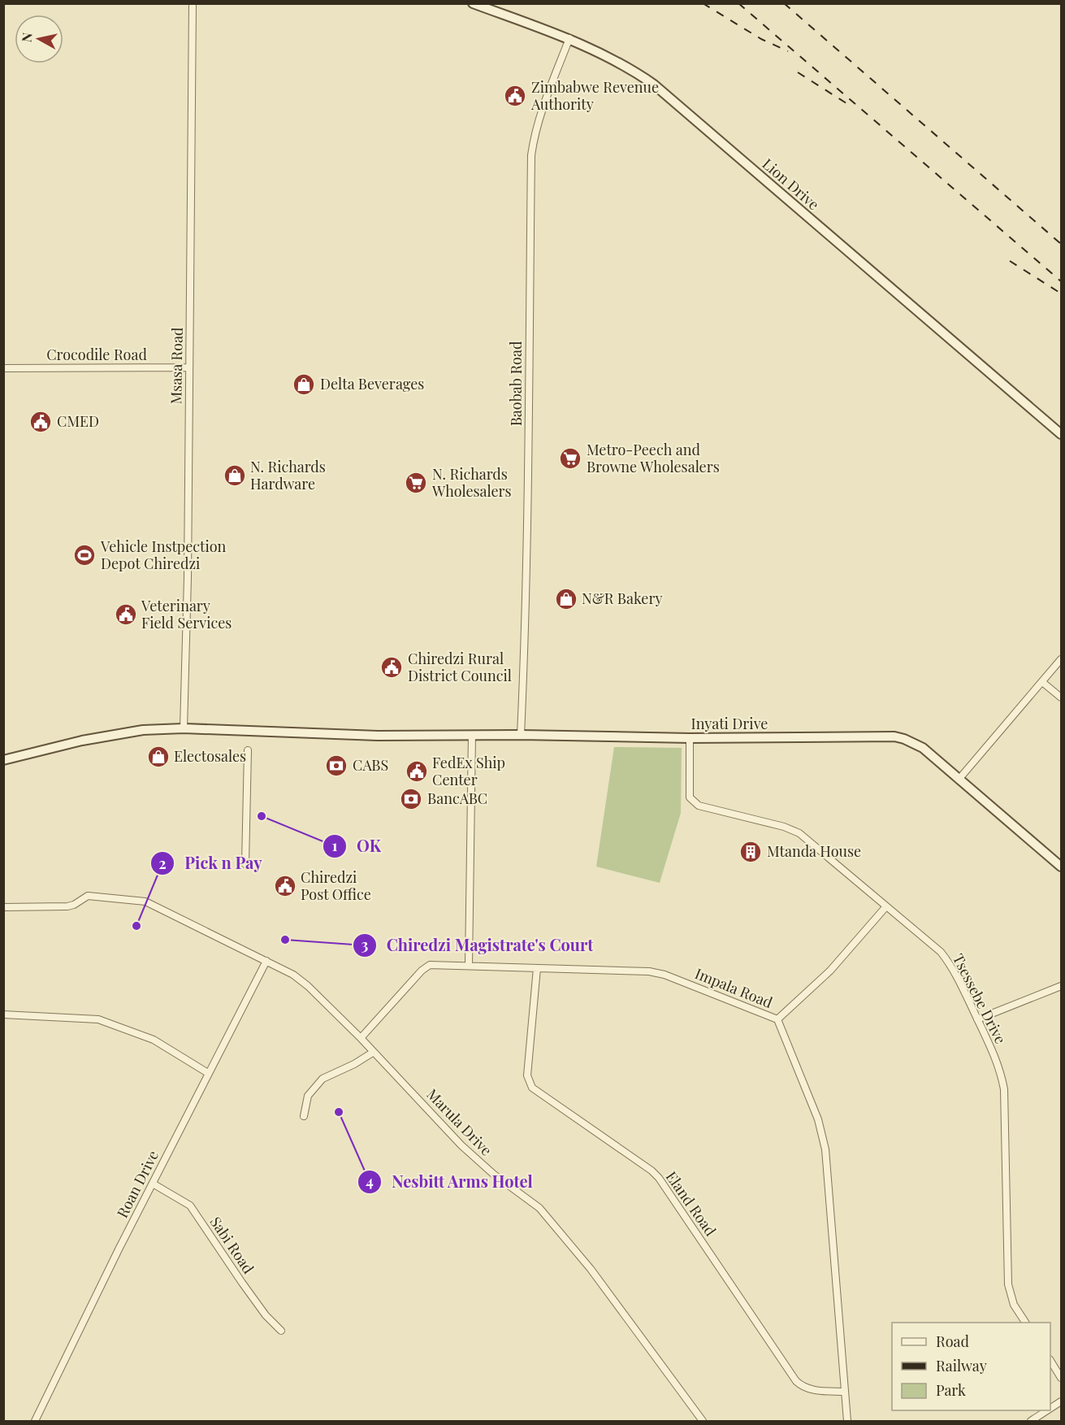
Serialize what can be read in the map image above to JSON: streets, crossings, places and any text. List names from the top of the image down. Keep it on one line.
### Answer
{"streets":{"street":["Lion Drive","Crocodile Road","Msasa Road","Baobab Road","Inyati Drive","Impala Road","Tsessebe Drive","Marula Drive","Roan Drive","Eland Road","Sabi Road"]},"crossings":[["Lion Drive","Baobab Road"],["Crocodile Road","Msasa Road"],["Msasa Road","Inyati Drive"],["Baobab Road","Inyati Drive"],["Inyati Drive","Tsessebe Drive"],["Impala Road","Marula Drive"],["Impala Road","Eland Road"],["Marula Drive","Roan Drive"],["Roan Drive","Sabi Road"]],"places":{"public building":["Zimbabwe Revenue Authority","CMED","Veterinary Field Services","Chiredzi Rural District Council","FedEx Ship Center","Chiredzi Post Office"],"shop":["Delta Beverages","N. Richards Hardware","N&R Bakery","Electosales"],"supermarket":["Metro-Peech and Browne Wholesalers","N. Richards Wholesalers"],"sports":["Vehicle Instpection Depot Chiredzi"],"bank":["CABS","BancABC"],"other":["OK","Pick n Pay","Chiredzi Magistrate's Court","Nesbitt Arms Hotel"],"building":["Mtanda House"]},"legend":["Road","Railway","Park"],"north":"left"}
